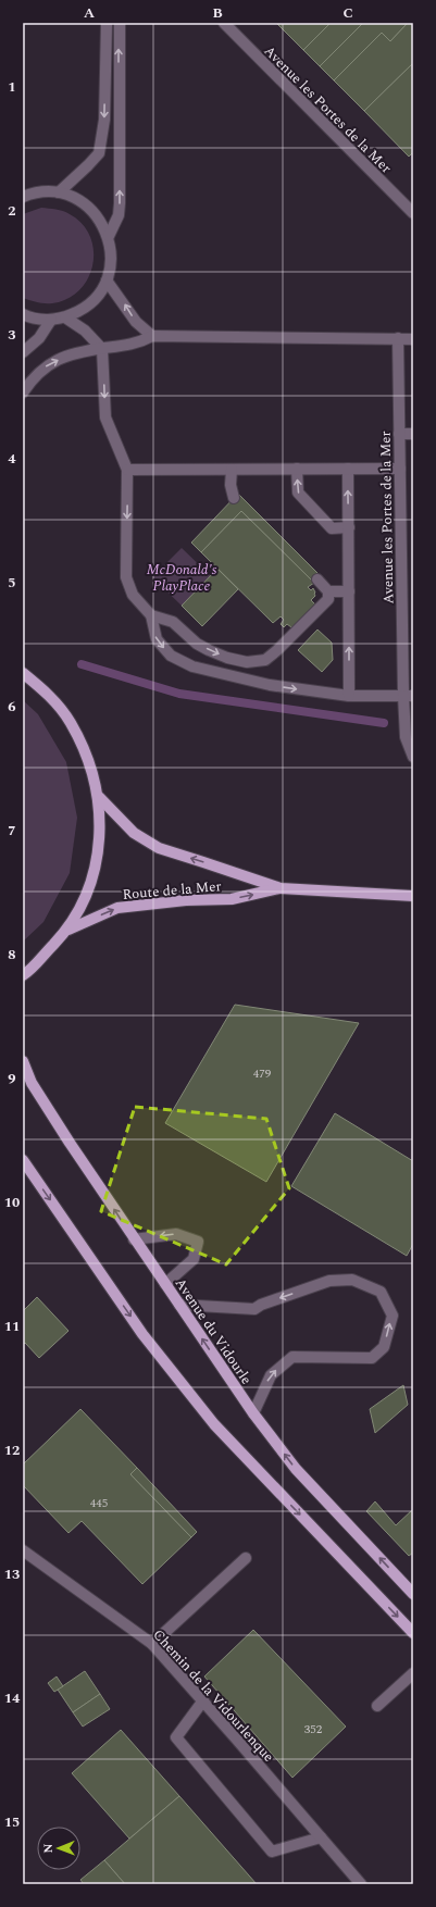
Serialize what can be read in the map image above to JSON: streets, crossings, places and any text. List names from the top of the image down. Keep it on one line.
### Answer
{"streets":{"main road":["Route de la Mer","Avenue du Vidourle"],"street":["Avenue les Portes de la Mer","Chemin de la Vidourlenque"]},"parks":["McDonald's PlayPlace"],"house_numbers":["479","445","352"],"north":"left","grid":{"columns":["A","B","C"],"rows":["1","2","3","4","5","6","7","8","9","10","11","12","13","14","15"]}}
